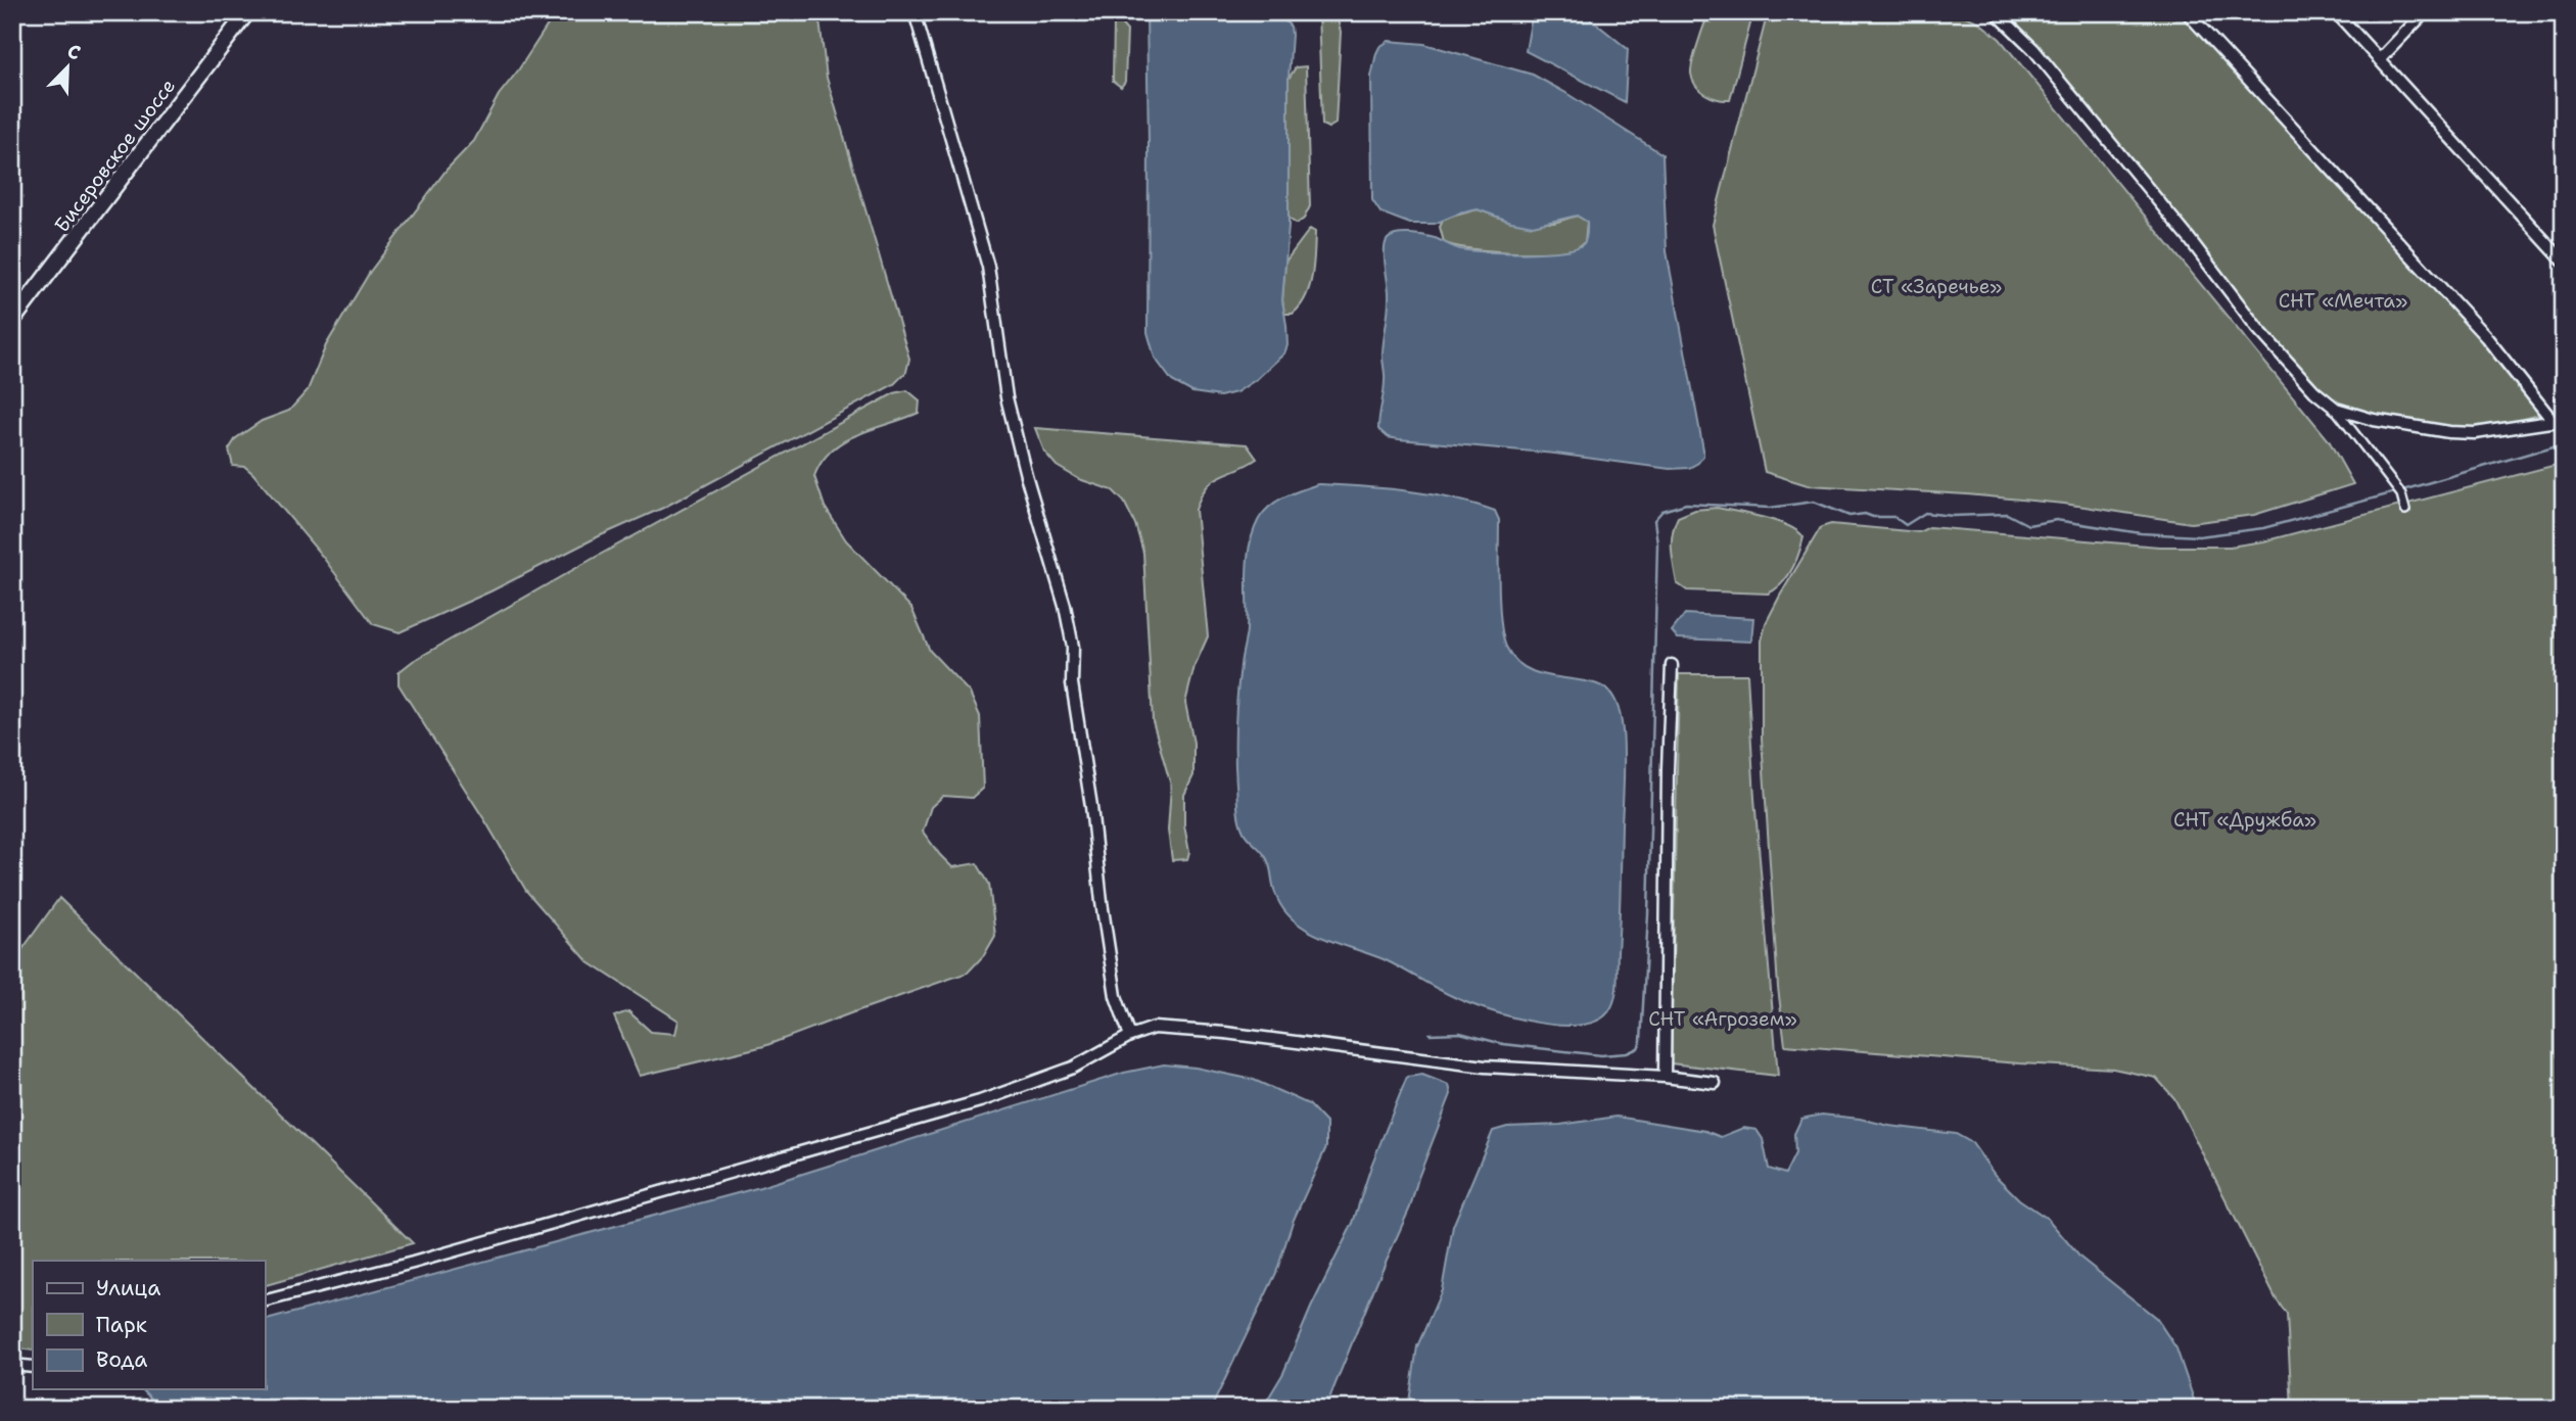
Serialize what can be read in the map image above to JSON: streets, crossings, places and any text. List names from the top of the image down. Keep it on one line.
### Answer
{"streets":{"main road":["Бисеровское шоссе"]},"parks":["СТ «Заречье»","СНТ «Мечта»","СНТ «Дружба»","СНТ «Агрозем»"],"legend":["Улица","Парк","Вода"],"north":"top right"}
